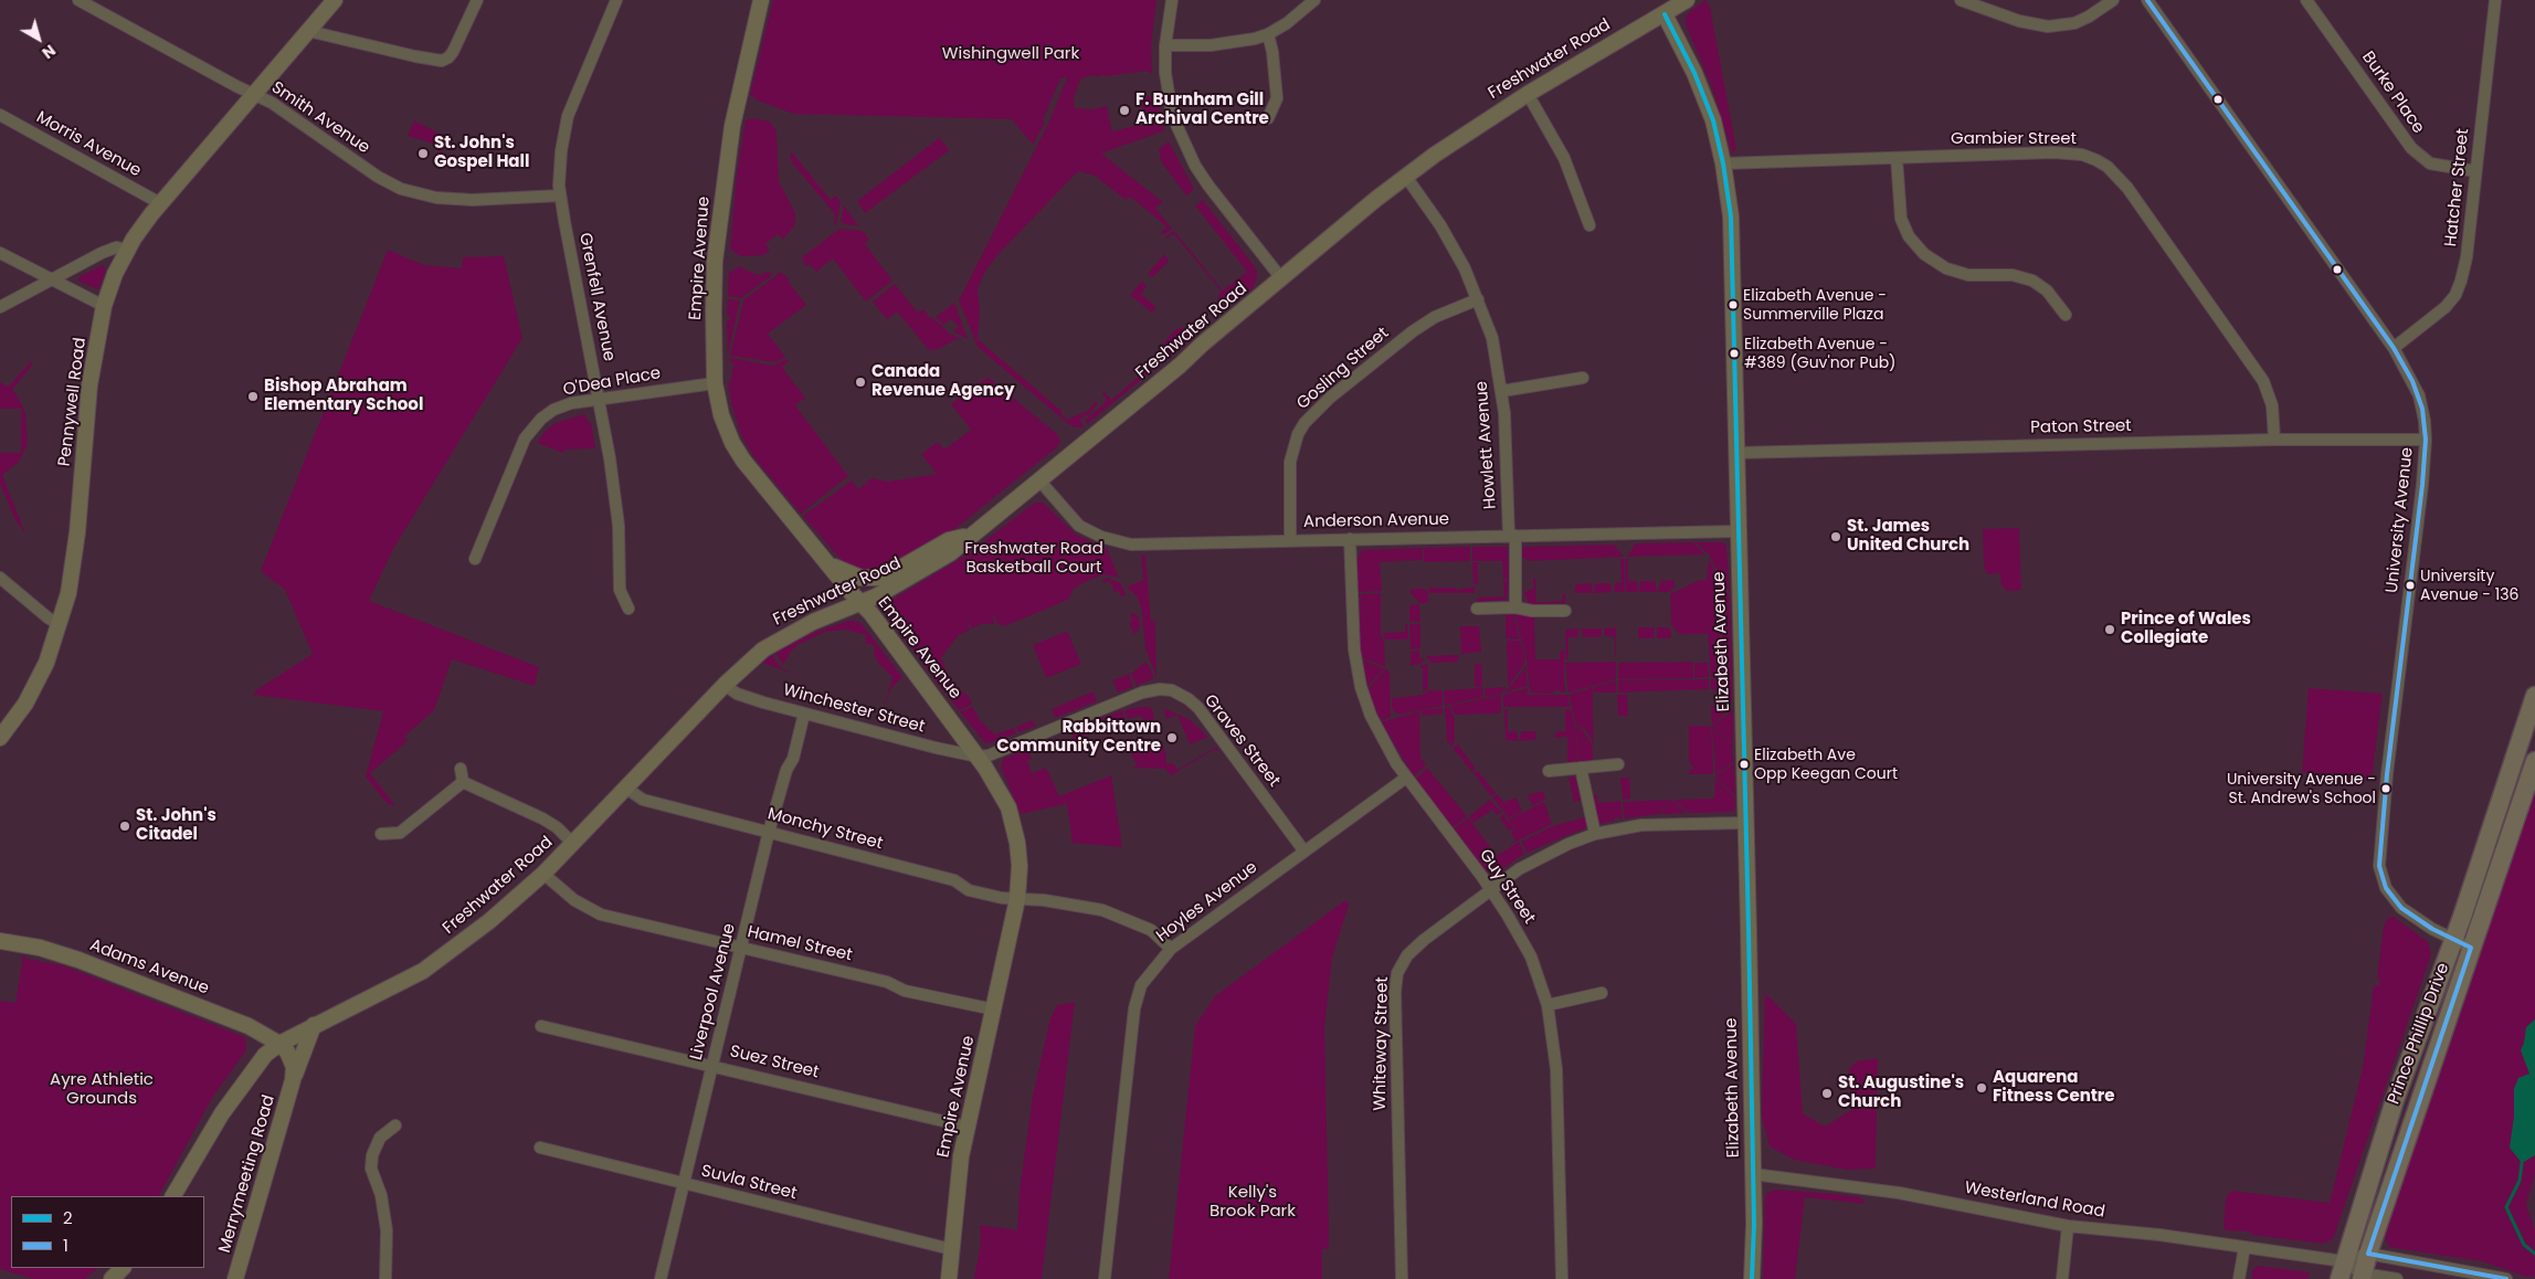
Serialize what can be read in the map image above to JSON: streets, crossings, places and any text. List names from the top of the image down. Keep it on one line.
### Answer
{"streets":{"main road":["Freshwater Road","Empire Avenue","Pennywell Road","Elizabeth Avenue","Adams Avenue","Prince Phillip Drive","Merrymeeting Road"],"street":["Burke Place","Smith Avenue","Gambier Street","Morris Avenue","Hatcher Street","Grenfell Avenue","Gosling Street","O'Dea Place","Paton Street","Howlett Avenue","University Avenue","Anderson Avenue","Winchester Street","Graves Street","Monchy Street","Guy Street","Hoyles Avenue","Hamel Street","Liverpool Avenue","Whiteway Street","Suez Street","Suvla Street","Westerland Road"]},"crossings":[["Freshwater Road","Empire Avenue"],["Freshwater Road","Howlett Avenue"],["Freshwater Road","Anderson Avenue"],["Freshwater Road","Elizabeth Avenue"],["Freshwater Road","Winchester Street"],["Freshwater Road","Monchy Street"],["Freshwater Road","Hamel Street"],["Freshwater Road","Adams Avenue"],["Freshwater Road","Merrymeeting Road"],["Burke Place","Hatcher Street"],["Smith Avenue","Grenfell Avenue"],["Smith Avenue","Pennywell Road"],["Gambier Street","Paton Street"],["Gambier Street","Elizabeth Avenue"],["Morris Avenue","Pennywell Road"],["Hatcher Street","University Avenue"],["Empire Avenue","O'Dea Place"],["Empire Avenue","Winchester Street"],["Empire Avenue","Graves Street"],["Empire Avenue","Monchy Street"],["Empire Avenue","Hamel Street"],["Empire Avenue","Suez Street"],["Empire Avenue","Suvla Street"],["Grenfell Avenue","O'Dea Place"],["Gosling Street","Howlett Avenue"],["Gosling Street","Anderson Avenue"],["Paton Street","University Avenue"],["Paton Street","Elizabeth Avenue"],["Howlett Avenue","Anderson Avenue"],["University Avenue","Prince Phillip Drive"],["Anderson Avenue","Elizabeth Avenue"],["Anderson Avenue","Guy Street"],["Elizabeth Avenue","Whiteway Street"],["Elizabeth Avenue","Westerland Road"],["Winchester Street","Graves Street"],["Winchester Street","Liverpool Avenue"],["Graves Street","Hoyles Avenue"],["Monchy Street","Hoyles Avenue"],["Monchy Street","Liverpool Avenue"],["Guy Street","Hoyles Avenue"],["Guy Street","Whiteway Street"],["Hamel Street","Liverpool Avenue"],["Adams Avenue","Merrymeeting Road"],["Liverpool Avenue","Suez Street"],["Liverpool Avenue","Suvla Street"],["Prince Phillip Drive","Westerland Road"]],"parks":["Wishingwell Park","Freshwater Road Basketball Court","Ayre Athletic Grounds","Kelly's Brook Park"],"places":["F. Burnham Gill Archival Centre","St. John's Gospel Hall","Elizabeth Avenue - Summerville Plaza","Elizabeth Avenue - #389 (Guv'nor Pub)","Canada Revenue Agency","Bishop Abraham Elementary School","St. James United Church","University Avenue - 136","Prince of Wales Collegiate","Rabbittown Community Centre","Elizabeth Ave Opp Keegan Court","University Avenue - St. Andrew's School","St. John's Citadel","Aquarena Fitness Centre","St. Augustine's Church"],"lines":["transit line 1","transit line 2"],"legend":["2","1"],"north":"bottom right"}
